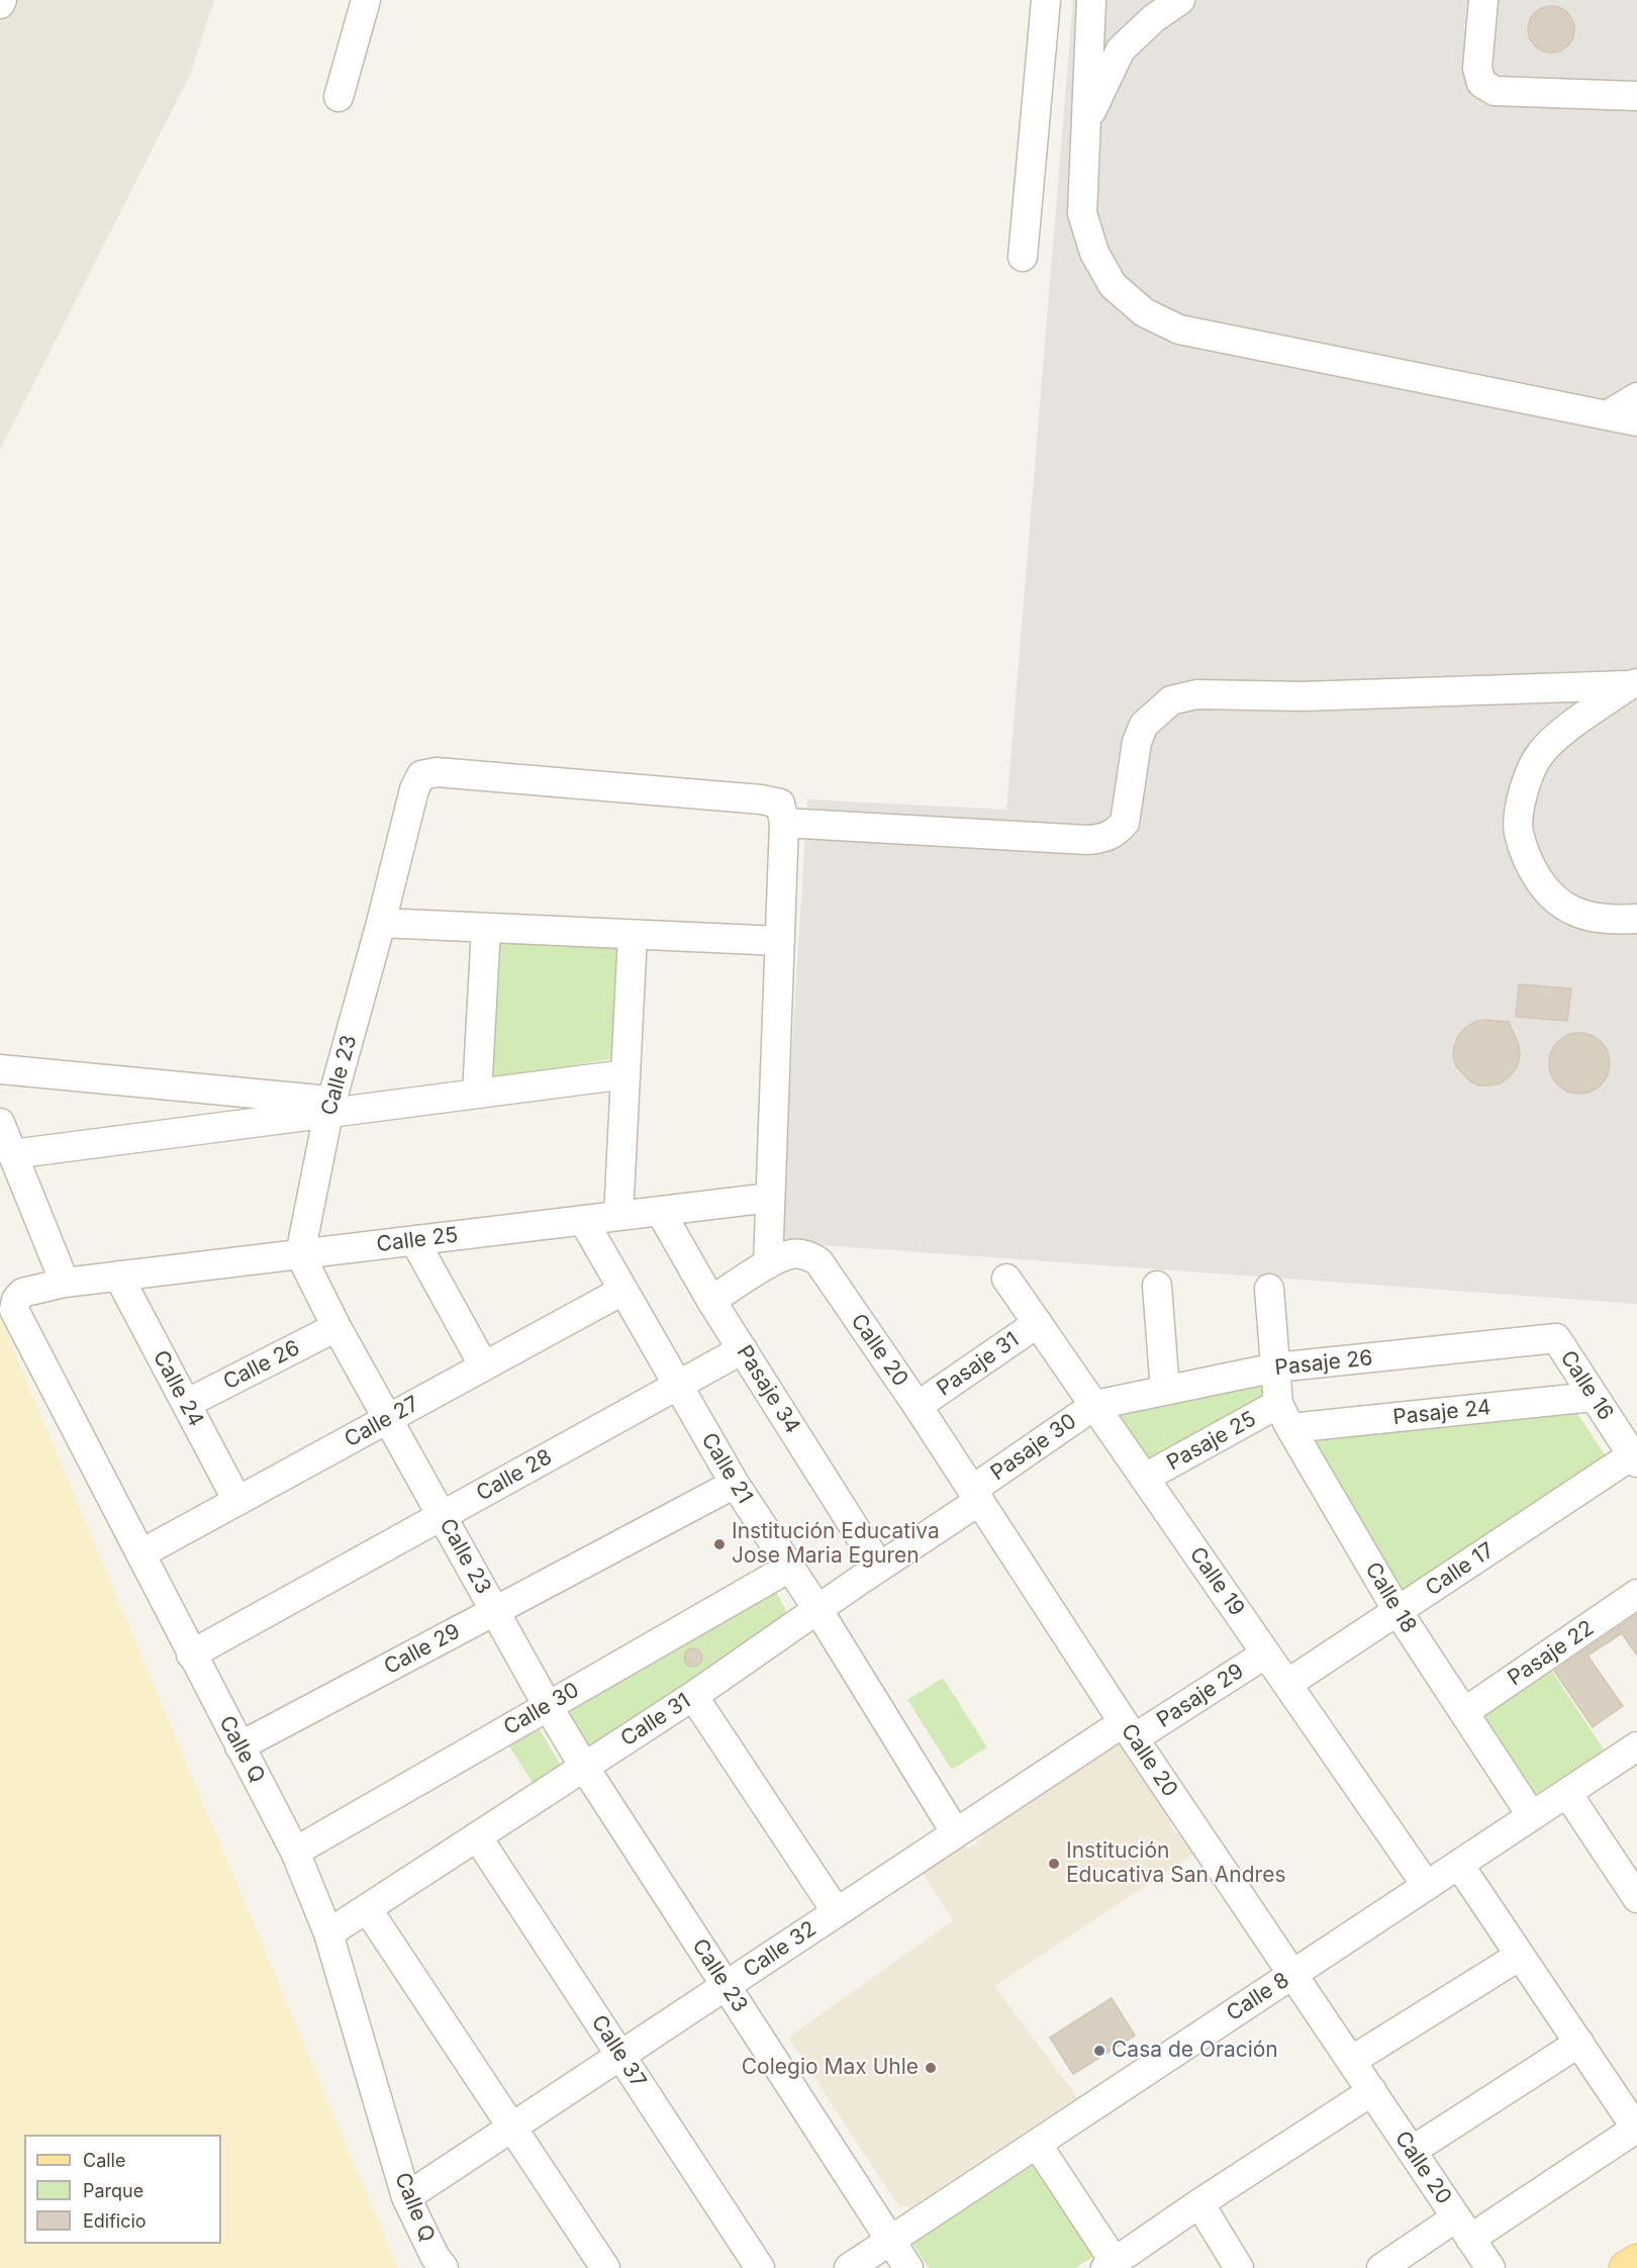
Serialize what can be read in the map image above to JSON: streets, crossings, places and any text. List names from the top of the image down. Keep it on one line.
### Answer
{"streets":{"street":["Calle 23","Calle 25","Calle 20","Pasaje 26","Pasaje 31","Calle 26","Calle 16","Calle 24","Pasaje 34","Pasaje 24","Calle 27","Pasaje 25","Pasaje 30","Calle 21","Calle 28","Calle 17","Calle 19","Calle 18","Calle 29","Pasaje 22","Pasaje 29","Calle 30","Calle 31","Calle Q","Calle 32","Calle 8","Calle 37"]},"crossings":[["Calle 23","Calle 25"],["Calle 23","Calle 26"],["Calle 23","Calle 27"],["Calle 23","Calle 28"],["Calle 23","Calle 29"],["Calle 23","Calle 30"],["Calle 23","Calle 31"],["Calle 23","Calle 32"],["Calle 23","Calle 8"],["Calle 25","Calle 24"],["Calle 25","Pasaje 34"],["Calle 25","Calle 21"],["Calle 25","Calle Q"],["Calle 20","Pasaje 31"],["Calle 20","Pasaje 30"],["Calle 20","Pasaje 29"],["Calle 20","Calle 31"],["Calle 20","Calle 32"],["Calle 20","Calle 8"],["Pasaje 26","Calle 16"],["Pasaje 26","Pasaje 30"],["Pasaje 26","Calle 19"],["Pasaje 26","Calle 18"],["Pasaje 31","Calle 19"],["Calle 26","Calle 24"],["Calle 16","Pasaje 24"],["Calle 16","Calle 17"],["Calle 24","Calle 27"],["Pasaje 34","Calle 28"],["Pasaje 34","Calle 31"],["Pasaje 24","Pasaje 25"],["Pasaje 24","Calle 18"],["Calle 27","Calle 21"],["Calle 27","Calle Q"],["Pasaje 25","Calle 19"],["Pasaje 25","Calle 18"],["Pasaje 30","Calle 19"],["Pasaje 30","Calle 31"],["Calle 21","Calle 28"],["Calle 21","Calle 29"],["Calle 21","Calle 30"],["Calle 21","Calle 31"],["Calle 21","Calle 32"],["Calle 28","Calle Q"],["Calle 17","Calle 19"],["Calle 17","Calle 18"],["Calle 19","Pasaje 29"],["Calle 19","Calle 8"],["Calle 18","Pasaje 22"],["Calle 18","Calle 8"],["Calle 29","Calle Q"],["Pasaje 29","Calle 32"],["Calle 30","Calle Q"],["Calle 31","Calle Q"],["Calle 31","Calle 37"],["Calle Q","Calle 32"],["Calle 32","Calle 37"]],"places":["Institución Educativa Jose Maria Eguren","Institución Educativa San Andres","Casa de Oración","Colegio Max Uhle"],"legend":["Calle","Parque","Edificio"]}
